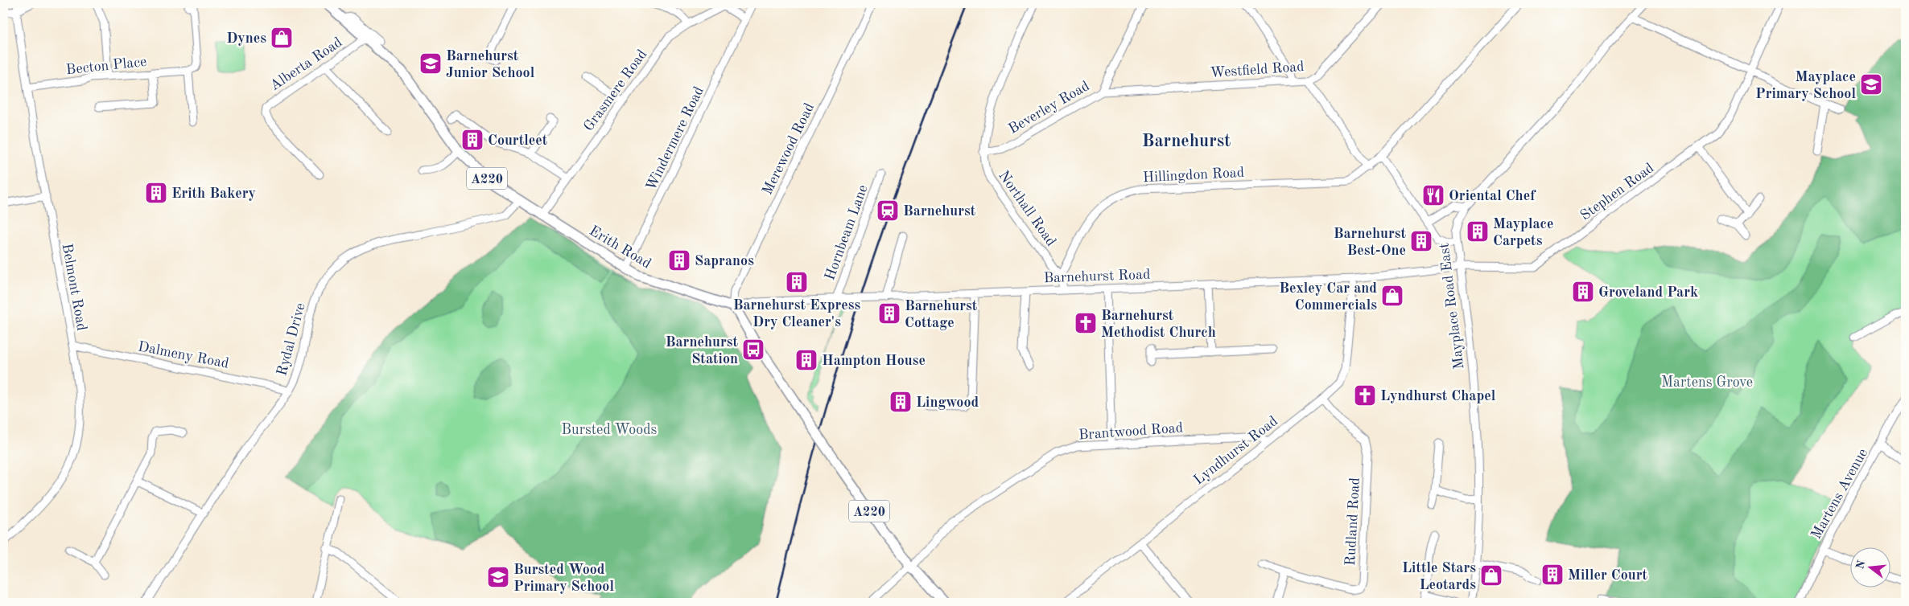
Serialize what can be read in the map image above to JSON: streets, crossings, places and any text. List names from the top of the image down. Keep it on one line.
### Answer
{"streets":{"main road":["A220","Erith Road"],"street":["Alberta Road","Becton Place","Westfield Road","Grasmere Road","Beverley Road","Windermere Road","Merewood Road","Hillingdon Road","Stephen Road","Northall Road","Hornbeam Lane","Barnehurst Road","Belmont Road","Mayplace Road East","Rydal Drive","Dalmeny Road","Brantwood Road","Lyndhurst Road","Martens Avenue","Rudland Road"]},"crossings":[["Alberta Road","Erith Road"],["Becton Place","Belmont Road"],["Westfield Road","Beverley Road"],["Grasmere Road","Erith Road"],["Beverley Road","Northall Road"],["Windermere Road","Erith Road"],["Merewood Road","A220"],["Merewood Road","Erith Road"],["Merewood Road","Barnehurst Road"],["Hillingdon Road","Northall Road"],["A220","Erith Road"],["A220","Barnehurst Road"],["A220","Brantwood Road"],["Stephen Road","Barnehurst Road"],["Stephen Road","Mayplace Road East"],["Northall Road","Barnehurst Road"],["Hornbeam Lane","Barnehurst Road"],["Erith Road","Barnehurst Road"],["Erith Road","Rydal Drive"],["Barnehurst Road","Mayplace Road East"],["Barnehurst Road","Lyndhurst Road"],["Belmont Road","Dalmeny Road"],["Rydal Drive","Dalmeny Road"],["Brantwood Road","Lyndhurst Road"],["Lyndhurst Road","Rudland Road"]],"districts":["Barnehurst"],"parks":["Martens Grove","Bursted Woods"],"places":{"shop":["Dynes","Bexley Car and Commercials","Little Stars Leotards"],"school or university":["Barnehurst Junior School","Mayplace Primary School","Bursted Wood Primary School"],"building":["Courtleet","Erith Bakery","Mayplace Carpets","Barnehurst Best-One","Sapranos","Barnehurst Express Dry Cleaner's","Groveland Park","Barnehurst Cottage","Hampton House","Lingwood","Miller Court"],"restaurant":["Oriental Chef"],"station":["Barnehurst"],"church":["Barnehurst Methodist Church","Lyndhurst Chapel"],"bus stop":["Barnehurst Station"]},"north":"left"}
